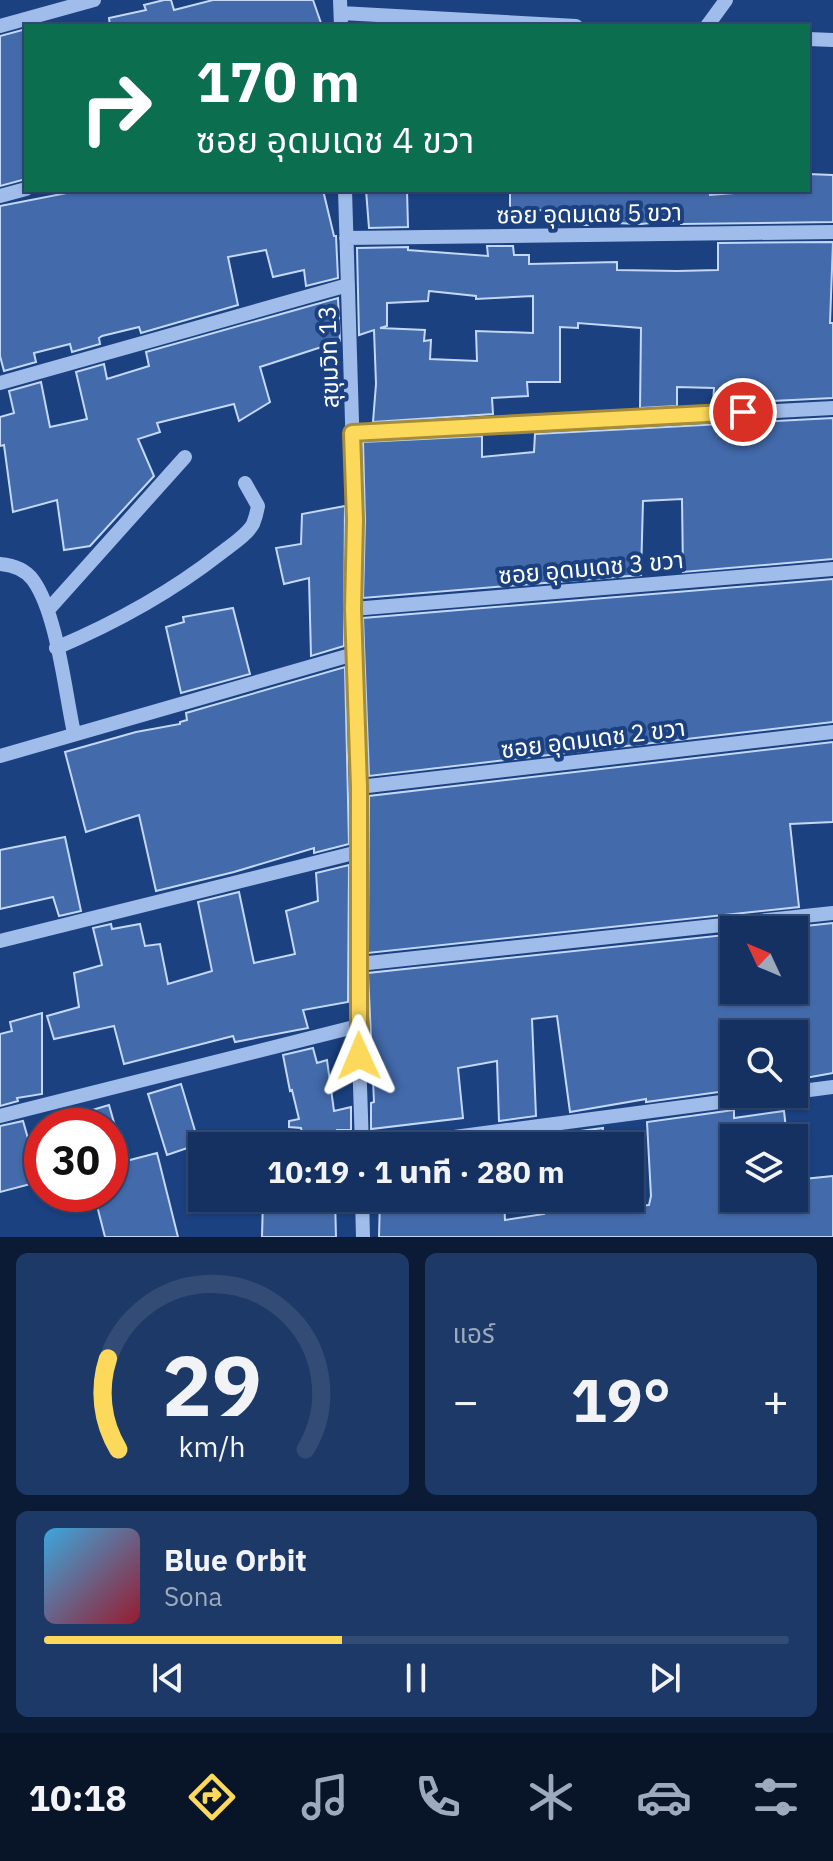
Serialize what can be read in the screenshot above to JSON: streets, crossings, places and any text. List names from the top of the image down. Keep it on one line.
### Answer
{"streets":{"street":["ซอย อุดมเดช 5 ขวา","สุขุมวิท 13","ซอย อุดมเดช 3 ขวา","ซอย อุดมเดช 2 ขวา"]},"crossings":[["ซอย อุดมเดช 5 ขวา","สุขุมวิท 13"],["สุขุมวิท 13","ซอย อุดมเดช 3 ขวา"],["สุขุมวิท 13","ซอย อุดมเดช 2 ขวา"]],"north":"top left","page":{"turn":["170 m","ซอย อุดมเดช 4 ขวา"],"limit":"30","trip":"10:19 · 1 นาที · 280 m","tile":"แอร์","heat":["−","19°","+"],"song":["Blue Orbit","Sona"],"tabs":"10:18","gauge":["29","km/h"]}}
